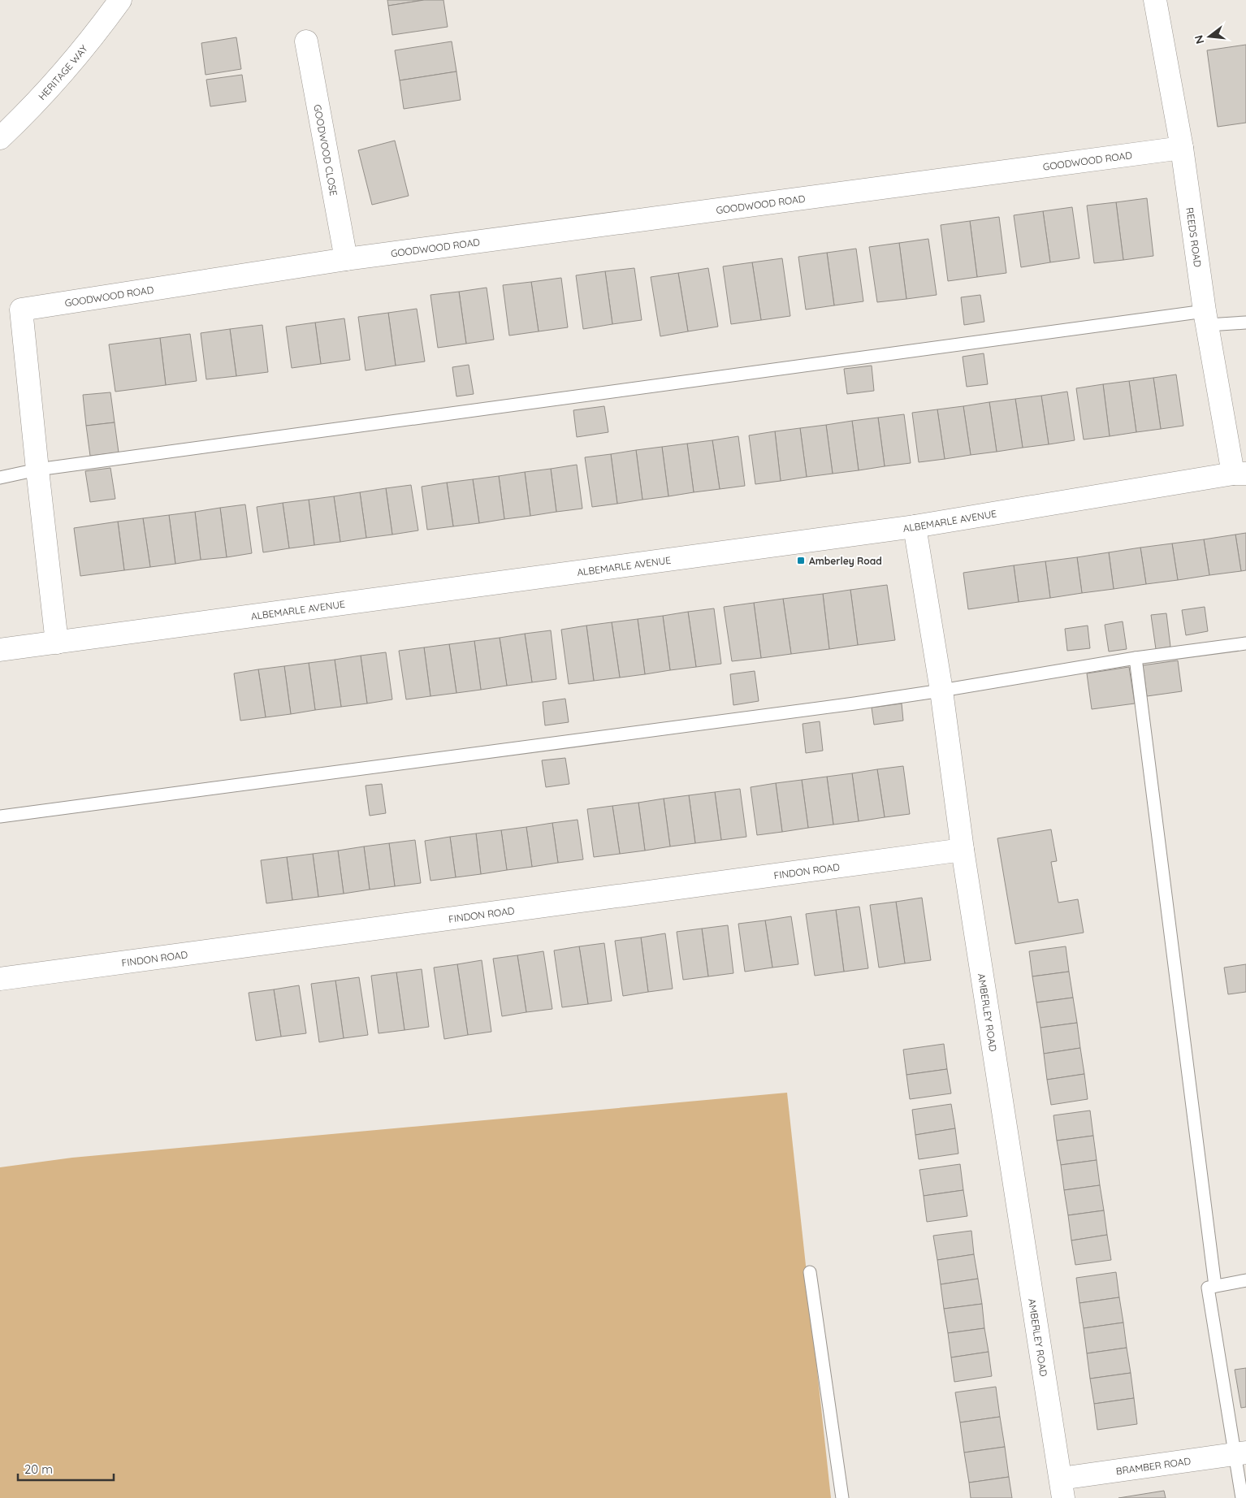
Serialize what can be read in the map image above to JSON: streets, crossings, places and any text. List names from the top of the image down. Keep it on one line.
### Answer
{"streets":{"street":["HERITAGE WAY","GOODWOOD CLOSE","GOODWOOD ROAD","REEDS ROAD","ALBEMARLE AVENUE","FINDON ROAD","AMBERLEY ROAD","BRAMBER ROAD"]},"crossings":[["GOODWOOD CLOSE","GOODWOOD ROAD"],["GOODWOOD ROAD","REEDS ROAD"],["GOODWOOD ROAD","ALBEMARLE AVENUE"],["REEDS ROAD","ALBEMARLE AVENUE"],["ALBEMARLE AVENUE","AMBERLEY ROAD"],["FINDON ROAD","AMBERLEY ROAD"],["AMBERLEY ROAD","BRAMBER ROAD"]],"places":{"transit":["Amberley Road"]},"scale_bar":"20 m","north":"left"}
